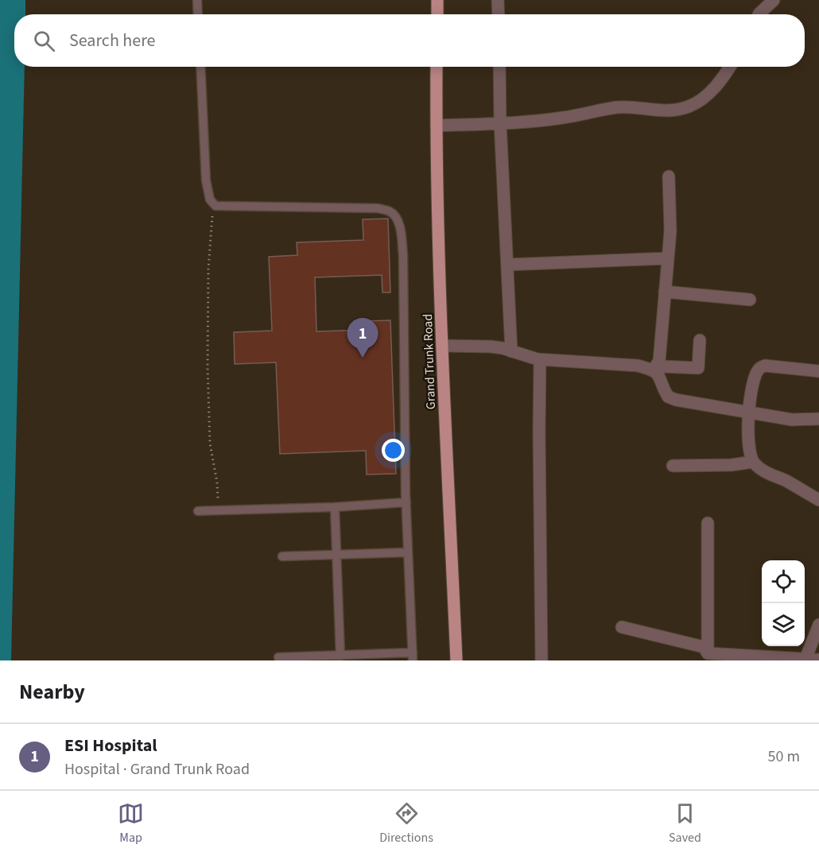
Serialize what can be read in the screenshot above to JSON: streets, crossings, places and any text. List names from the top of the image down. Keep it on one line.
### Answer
{"streets":{"main road":["Grand Trunk Road"]},"page":{"search":"Search here","pins":"1","heading":"Nearby","list":[{"mark":"1","name":"ESI Hospital","note":"Hospital · Grand Trunk Road","value":"50 m"}],"nav":["Map","Directions","Saved"]}}
